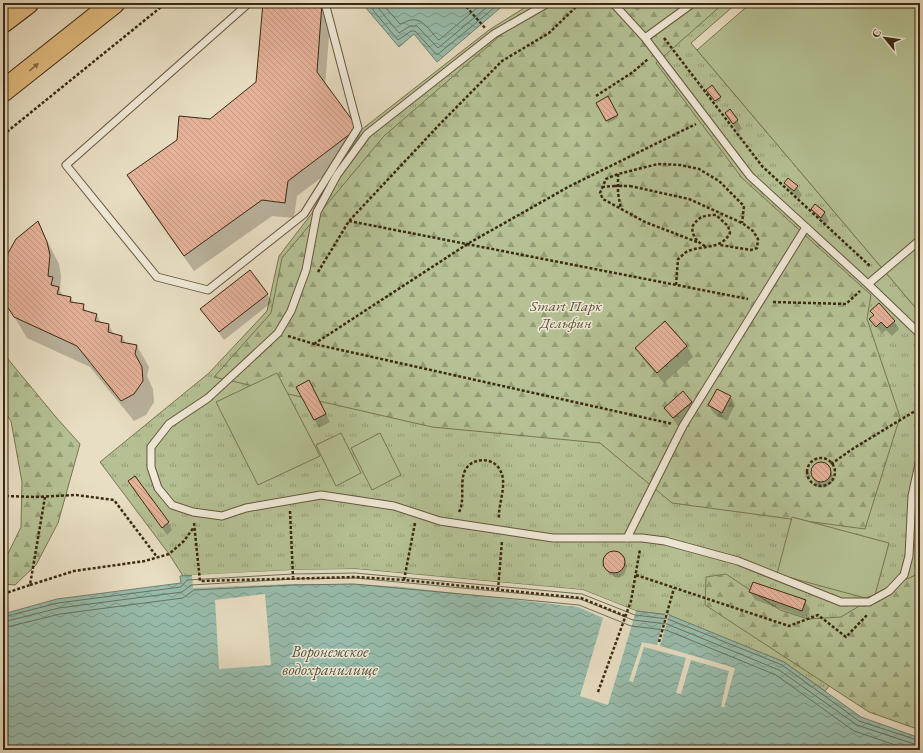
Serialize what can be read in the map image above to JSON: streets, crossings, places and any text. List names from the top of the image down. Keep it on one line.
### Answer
{"water":["Воронежское водохранилище"],"parks":["Smart Парк Дельфин"],"north":"top left"}
